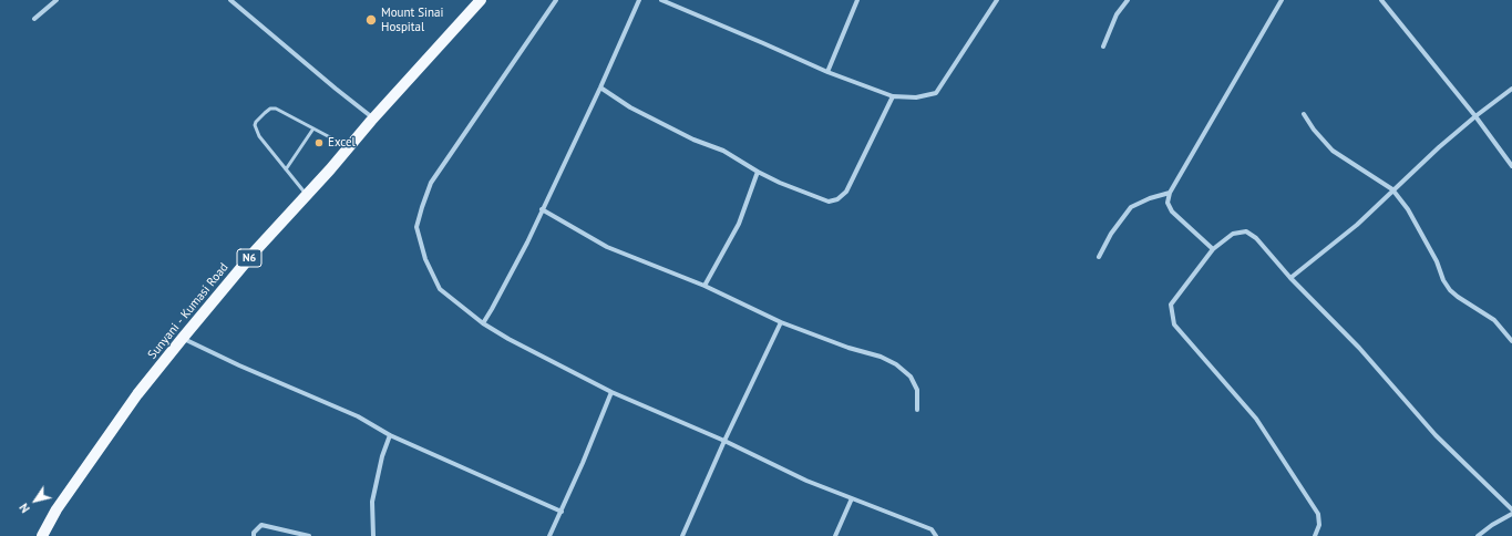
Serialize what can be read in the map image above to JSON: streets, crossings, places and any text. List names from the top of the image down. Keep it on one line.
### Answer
{"streets":{"main road":["N6","Sunyani - Kumasi Road"]},"places":["Mount Sinai Hospital","Excel"],"north":"bottom left"}
